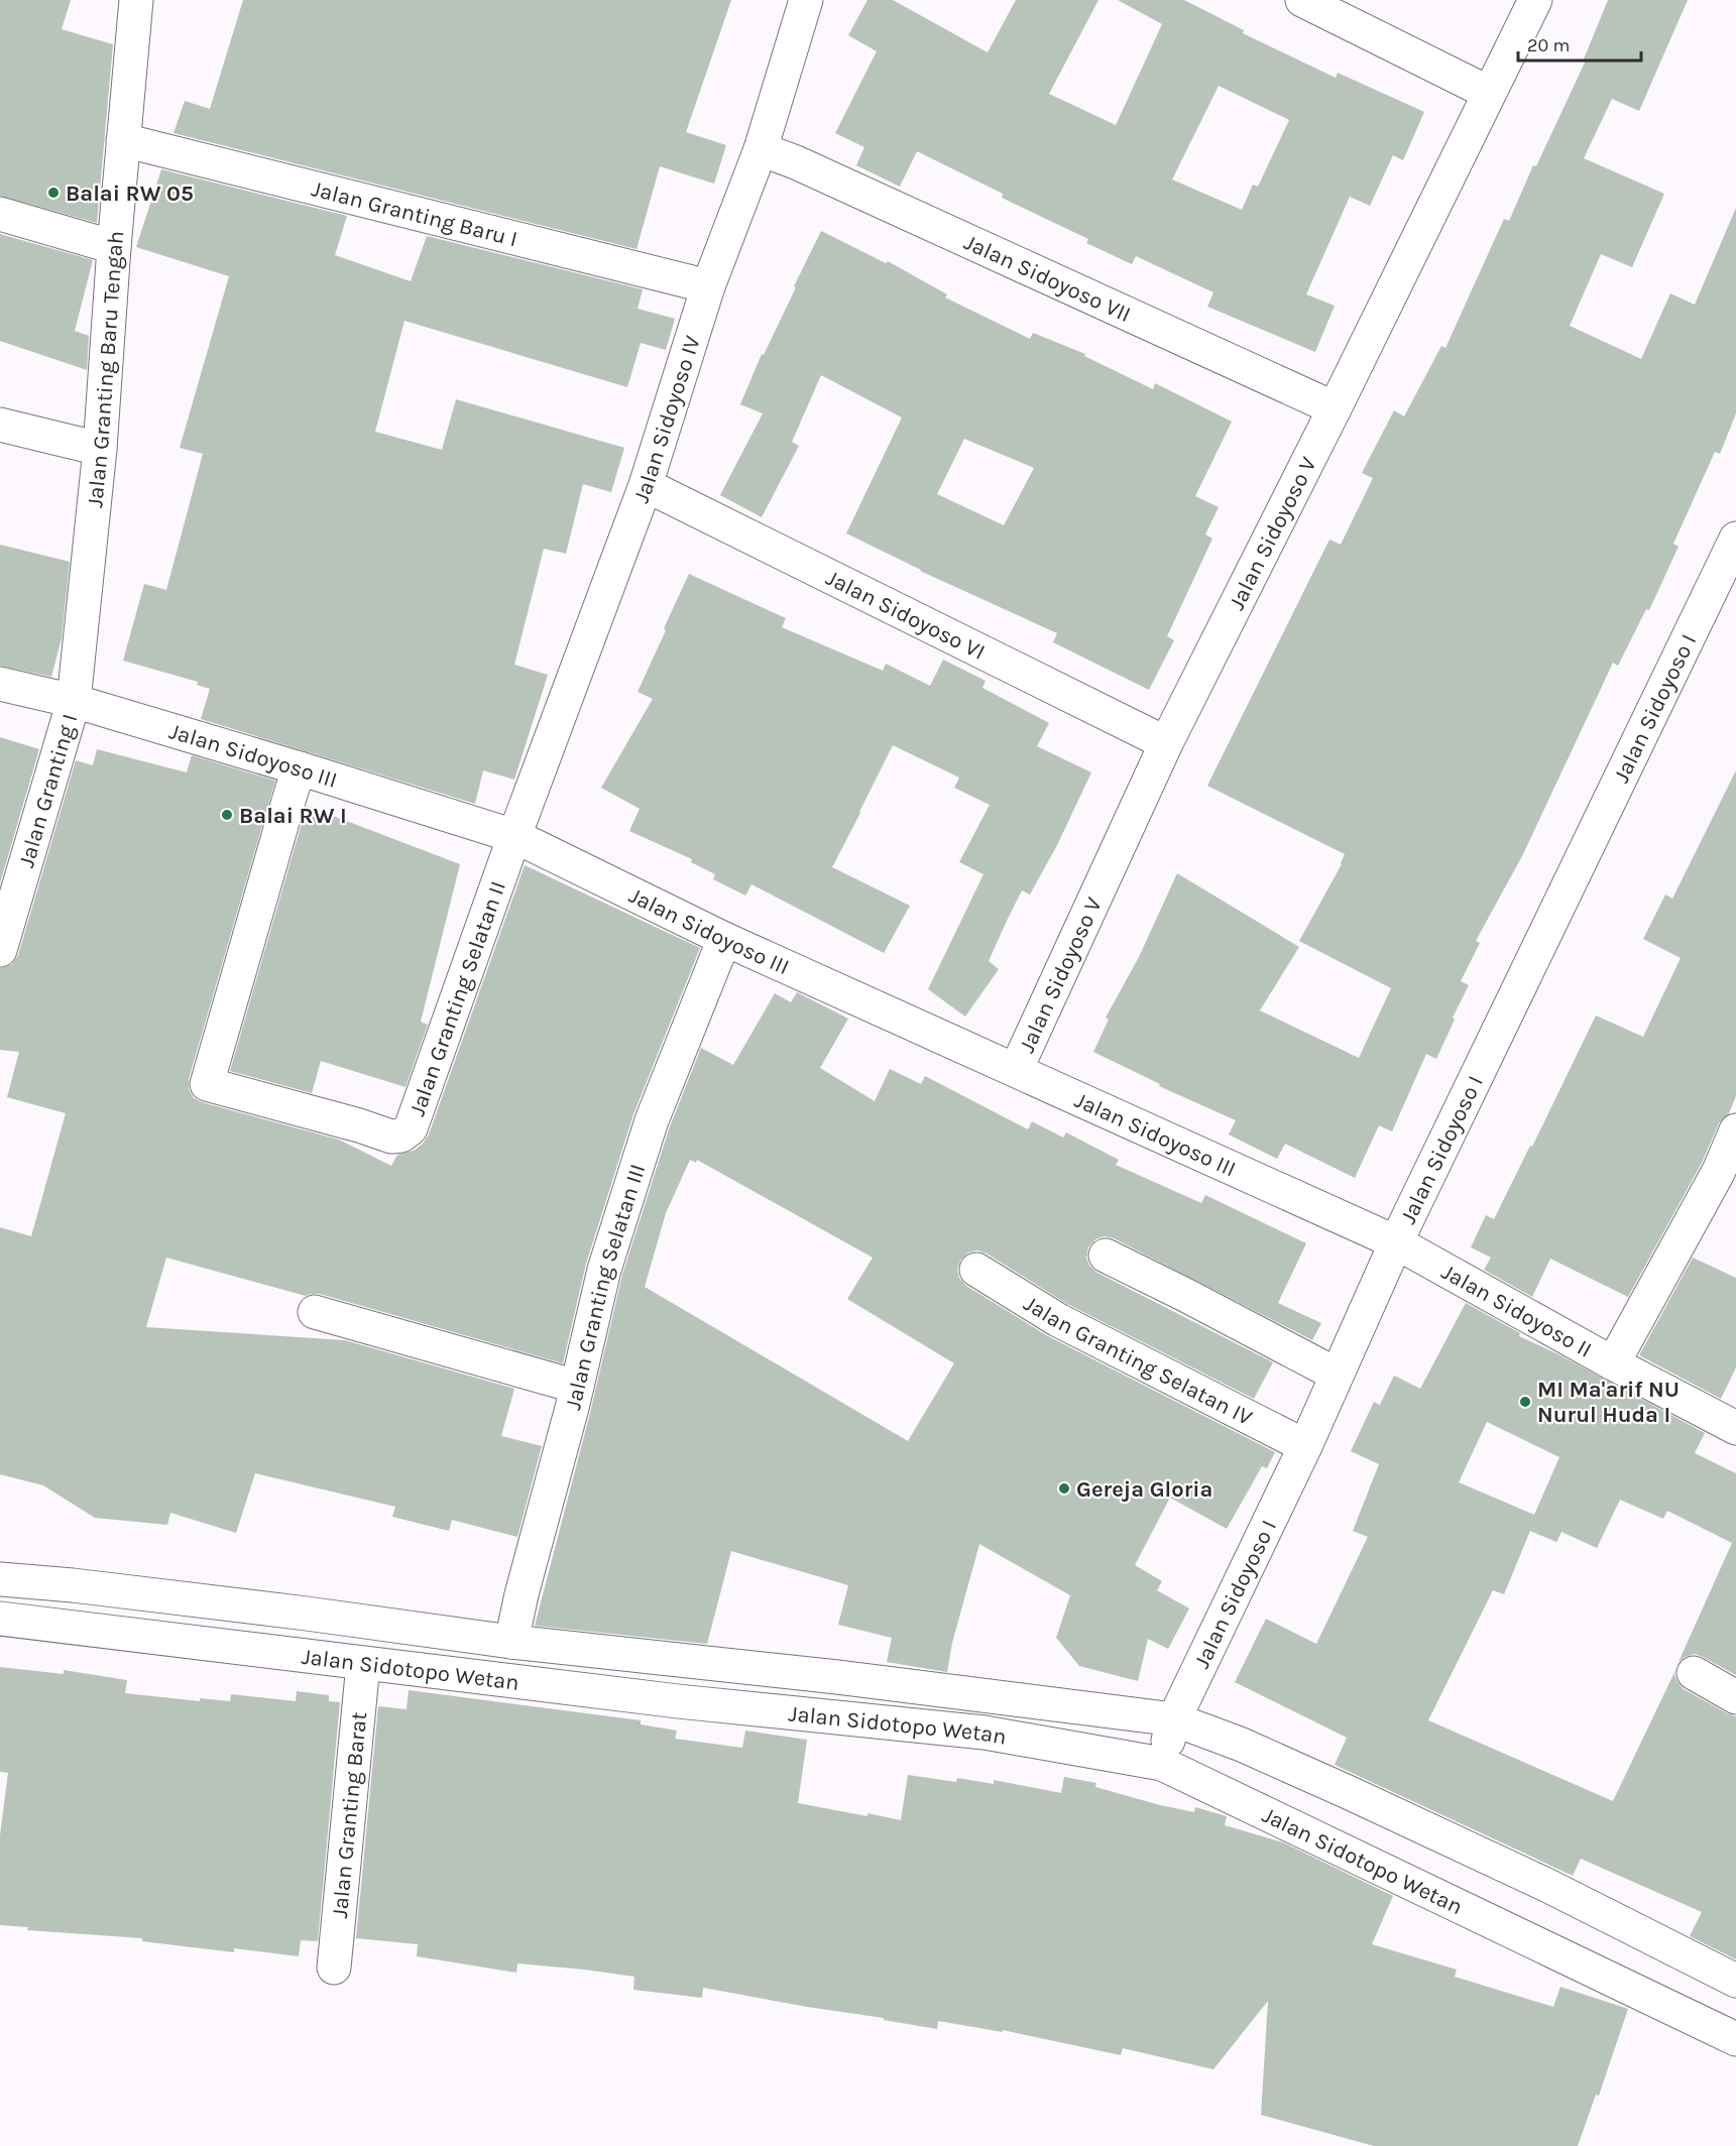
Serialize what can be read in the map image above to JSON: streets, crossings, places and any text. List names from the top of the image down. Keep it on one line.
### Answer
{"streets":{"street":["Jalan Granting Baru I","Jalan Sidoyoso VII","Jalan Granting Baru Tengah","Jalan Sidoyoso IV","Jalan Sidoyoso V","Jalan Sidoyoso VI","Jalan Sidoyoso I","Jalan Sidoyoso III","Jalan Granting I","Jalan Granting Selatan II","Jalan Granting Selatan III","Jalan Sidoyoso II","Jalan Granting Selatan IV","Jalan Sidotopo Wetan","Jalan Granting Barat"]},"crossings":[["Jalan Granting Baru I","Jalan Granting Baru Tengah"],["Jalan Granting Baru I","Jalan Sidoyoso IV"],["Jalan Sidoyoso VII","Jalan Sidoyoso IV"],["Jalan Sidoyoso VII","Jalan Sidoyoso V"],["Jalan Granting Baru Tengah","Jalan Sidoyoso III"],["Jalan Granting Baru Tengah","Jalan Granting I"],["Jalan Sidoyoso IV","Jalan Sidoyoso VI"],["Jalan Sidoyoso IV","Jalan Sidoyoso III"],["Jalan Sidoyoso IV","Jalan Granting Selatan II"],["Jalan Sidoyoso V","Jalan Sidoyoso VI"],["Jalan Sidoyoso V","Jalan Sidoyoso III"],["Jalan Sidoyoso I","Jalan Sidoyoso III"],["Jalan Sidoyoso I","Jalan Sidoyoso II"],["Jalan Sidoyoso I","Jalan Granting Selatan IV"],["Jalan Sidoyoso I","Jalan Sidotopo Wetan"],["Jalan Sidoyoso III","Jalan Granting I"],["Jalan Sidoyoso III","Jalan Granting Selatan II"],["Jalan Sidoyoso III","Jalan Granting Selatan III"],["Jalan Sidoyoso III","Jalan Sidoyoso II"],["Jalan Granting Selatan III","Jalan Sidotopo Wetan"],["Jalan Sidotopo Wetan","Jalan Granting Barat"]],"places":["Balai RW 05","Balai RW I","MI Ma'arif NU Nurul Huda I","Gereja Gloria"],"scale_bar":"20 m"}
